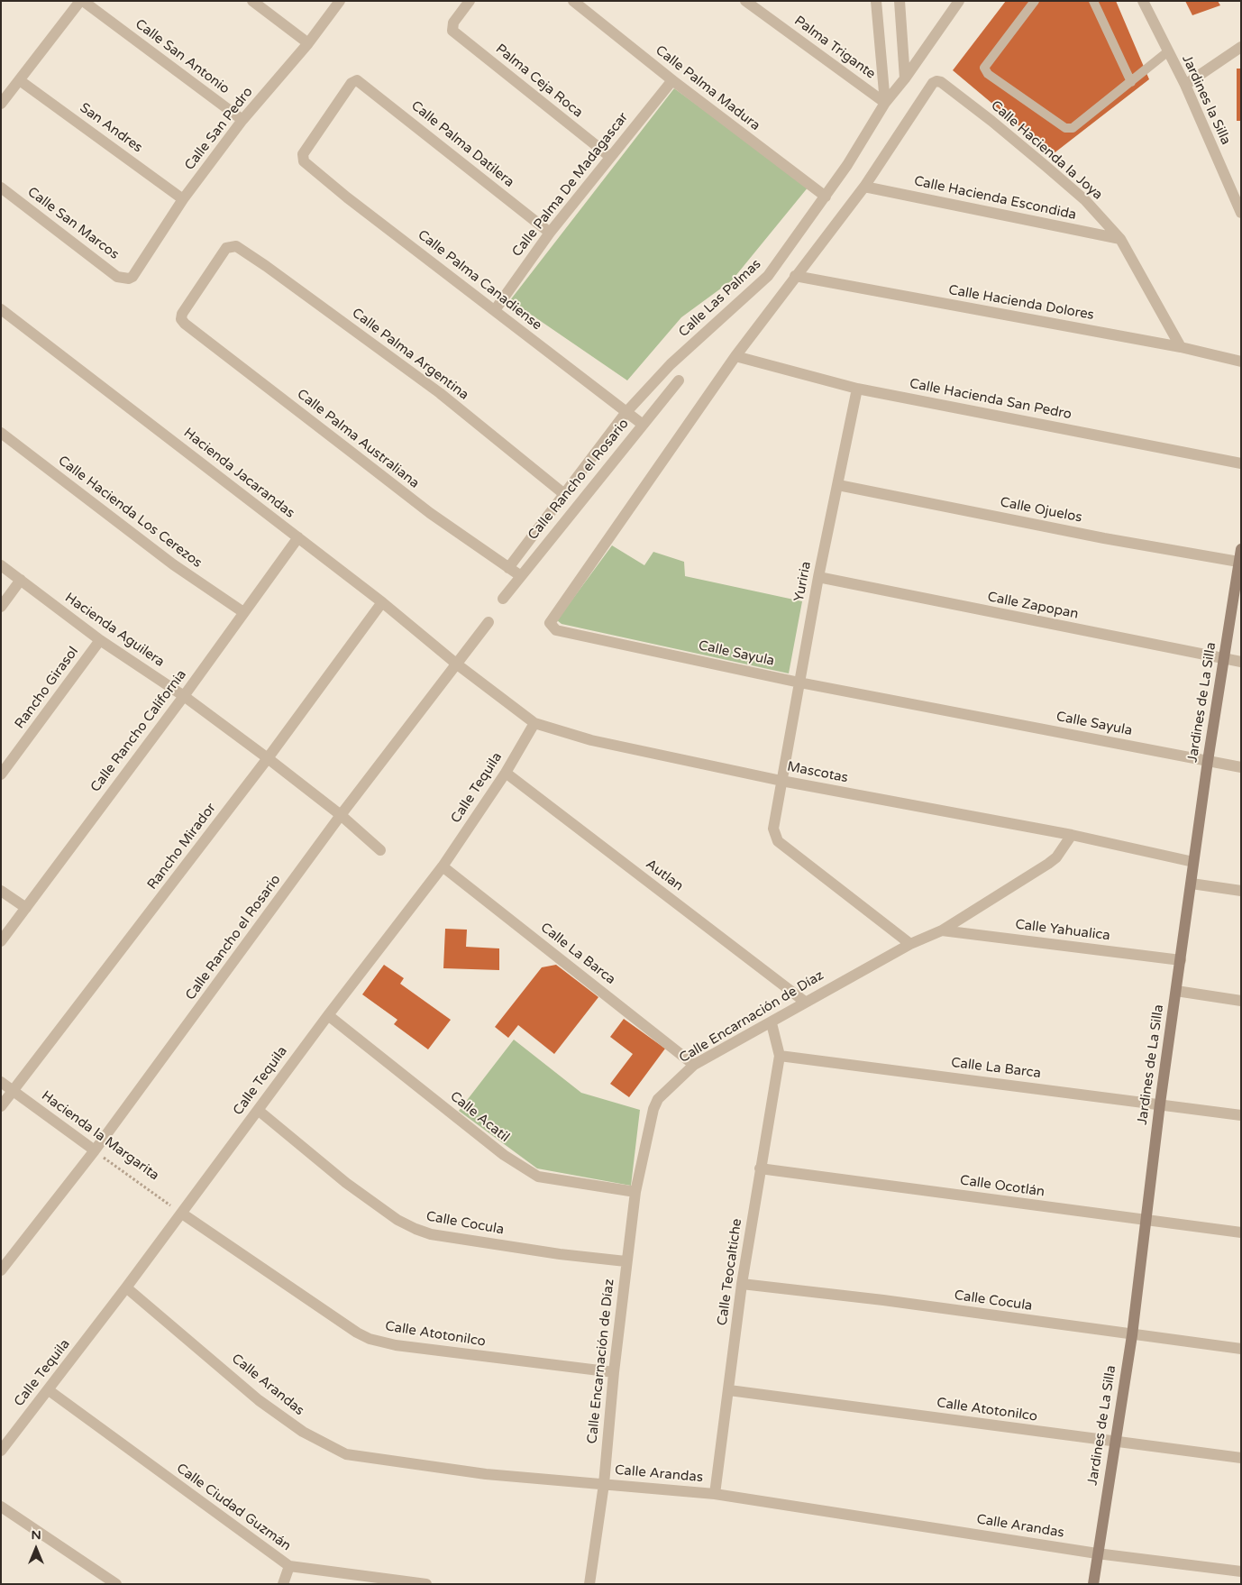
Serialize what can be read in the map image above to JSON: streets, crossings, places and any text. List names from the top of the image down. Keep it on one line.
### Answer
{"streets":{"street":["Palma Trigante","Calle San Antonio","Palma Ceja Roca","Calle Palma Madura","Jardines la Silla","San Andres","Calle San Pedro","Calle Palma Datilera","Calle Hacienda la Joya","Calle Palma De Madagascar","Calle Hacienda Escondida","Calle San Marcos","Calle Palma Canadiense","Calle Las Palmas","Calle Hacienda Dolores","Calle Palma Argentina","Calle Hacienda San Pedro","Calle Palma Australiana","Hacienda Jacarandas","Calle Rancho el Rosario","Calle Ojuelos","Calle Hacienda Los Cerezos","Yuriria","Calle Zapopan","Hacienda Aguilera","Calle Sayula","Rancho Girasol","Jardines de La Silla","Calle Rancho California","Mascotas","Calle Tequila","Rancho Mirador","Autlan","Calle Yahualica","Calle La Barca","Calle Encarnación de Díaz","Calle Acatil","Hacienda la Margarita","Calle Ocotlán","Calle Cocula","Calle Teocaltiche","Calle Atotonilco","Calle Arandas","Calle Ciudad Guzmán"]},"crossings":[["Palma Trigante","Calle Las Palmas"],["Calle San Antonio","Calle San Pedro"],["Palma Ceja Roca","Calle Palma De Madagascar"],["Calle Palma Madura","Calle Palma De Madagascar"],["Calle Palma Madura","Calle Las Palmas"],["San Andres","Calle San Pedro"],["Calle San Pedro","Calle San Marcos"],["Calle Palma Datilera","Calle Palma De Madagascar"],["Calle Palma Datilera","Calle Palma Canadiense"],["Calle Hacienda la Joya","Calle Hacienda Escondida"],["Calle Hacienda la Joya","Calle Hacienda Dolores"],["Calle Palma De Madagascar","Calle Palma Canadiense"],["Calle Palma Canadiense","Calle Las Palmas"],["Calle Palma Canadiense","Calle Rancho el Rosario"],["Calle Las Palmas","Calle Palma Argentina"],["Calle Las Palmas","Calle Palma Australiana"],["Calle Palma Argentina","Calle Palma Australiana"],["Calle Hacienda San Pedro","Yuriria"],["Calle Hacienda San Pedro","Calle Sayula"],["Calle Palma Australiana","Calle Rancho el Rosario"],["Hacienda Jacarandas","Calle Rancho el Rosario"],["Hacienda Jacarandas","Calle Rancho California"],["Hacienda Jacarandas","Mascotas"],["Hacienda Jacarandas","Rancho Mirador"],["Calle Rancho el Rosario","Hacienda Aguilera"],["Calle Rancho el Rosario","Mascotas"],["Calle Rancho el Rosario","Hacienda la Margarita"],["Calle Ojuelos","Yuriria"],["Calle Ojuelos","Jardines de La Silla"],["Calle Hacienda Los Cerezos","Calle Rancho California"],["Yuriria","Calle Zapopan"],["Yuriria","Calle Sayula"],["Yuriria","Mascotas"],["Calle Zapopan","Jardines de La Silla"],["Hacienda Aguilera","Rancho Girasol"],["Hacienda Aguilera","Calle Rancho California"],["Hacienda Aguilera","Rancho Mirador"],["Calle Sayula","Jardines de La Silla"],["Jardines de La Silla","Mascotas"],["Jardines de La Silla","Calle Yahualica"],["Jardines de La Silla","Calle La Barca"],["Jardines de La Silla","Calle Ocotlán"],["Jardines de La Silla","Calle Cocula"],["Jardines de La Silla","Calle Atotonilco"],["Jardines de La Silla","Calle Arandas"],["Mascotas","Calle Tequila"],["Mascotas","Calle Encarnación de Díaz"],["Calle Tequila","Autlan"],["Calle Tequila","Calle La Barca"],["Calle Tequila","Calle Acatil"],["Calle Tequila","Hacienda la Margarita"],["Calle Tequila","Calle Cocula"],["Calle Tequila","Calle Atotonilco"],["Calle Tequila","Calle Arandas"],["Calle Tequila","Calle Ciudad Guzmán"],["Rancho Mirador","Hacienda la Margarita"],["Autlan","Calle Encarnación de Díaz"],["Calle Yahualica","Calle Encarnación de Díaz"],["Calle La Barca","Calle Encarnación de Díaz"],["Calle La Barca","Calle Teocaltiche"],["Calle Encarnación de Díaz","Calle Acatil"],["Calle Encarnación de Díaz","Calle Cocula"],["Calle Encarnación de Díaz","Calle Atotonilco"],["Calle Encarnación de Díaz","Calle Arandas"],["Hacienda la Margarita","Calle Atotonilco"],["Calle Ocotlán","Calle Teocaltiche"],["Calle Cocula","Calle Teocaltiche"],["Calle Teocaltiche","Calle Atotonilco"],["Calle Teocaltiche","Calle Arandas"]],"north":"top"}
